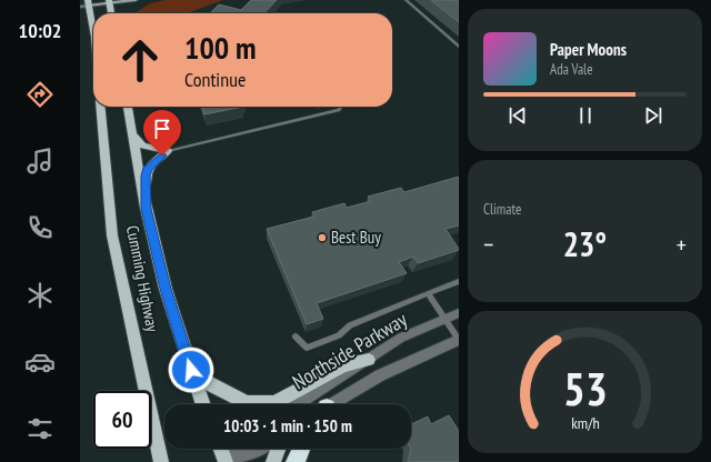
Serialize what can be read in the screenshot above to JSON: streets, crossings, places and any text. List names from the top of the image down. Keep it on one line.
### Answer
{"streets":{"main road":["Cumming Highway"],"street":["Northside Parkway"]},"places":["Best Buy"],"page":{"tabs":"10:02","turn":["100 m","Continue"],"song":["Paper Moons","Ada Vale"],"tile":"Climate","heat":["−","23°","+"],"limit":"60","trip":"10:03 · 1 min · 150 m","gauge":["53","km/h"]}}
